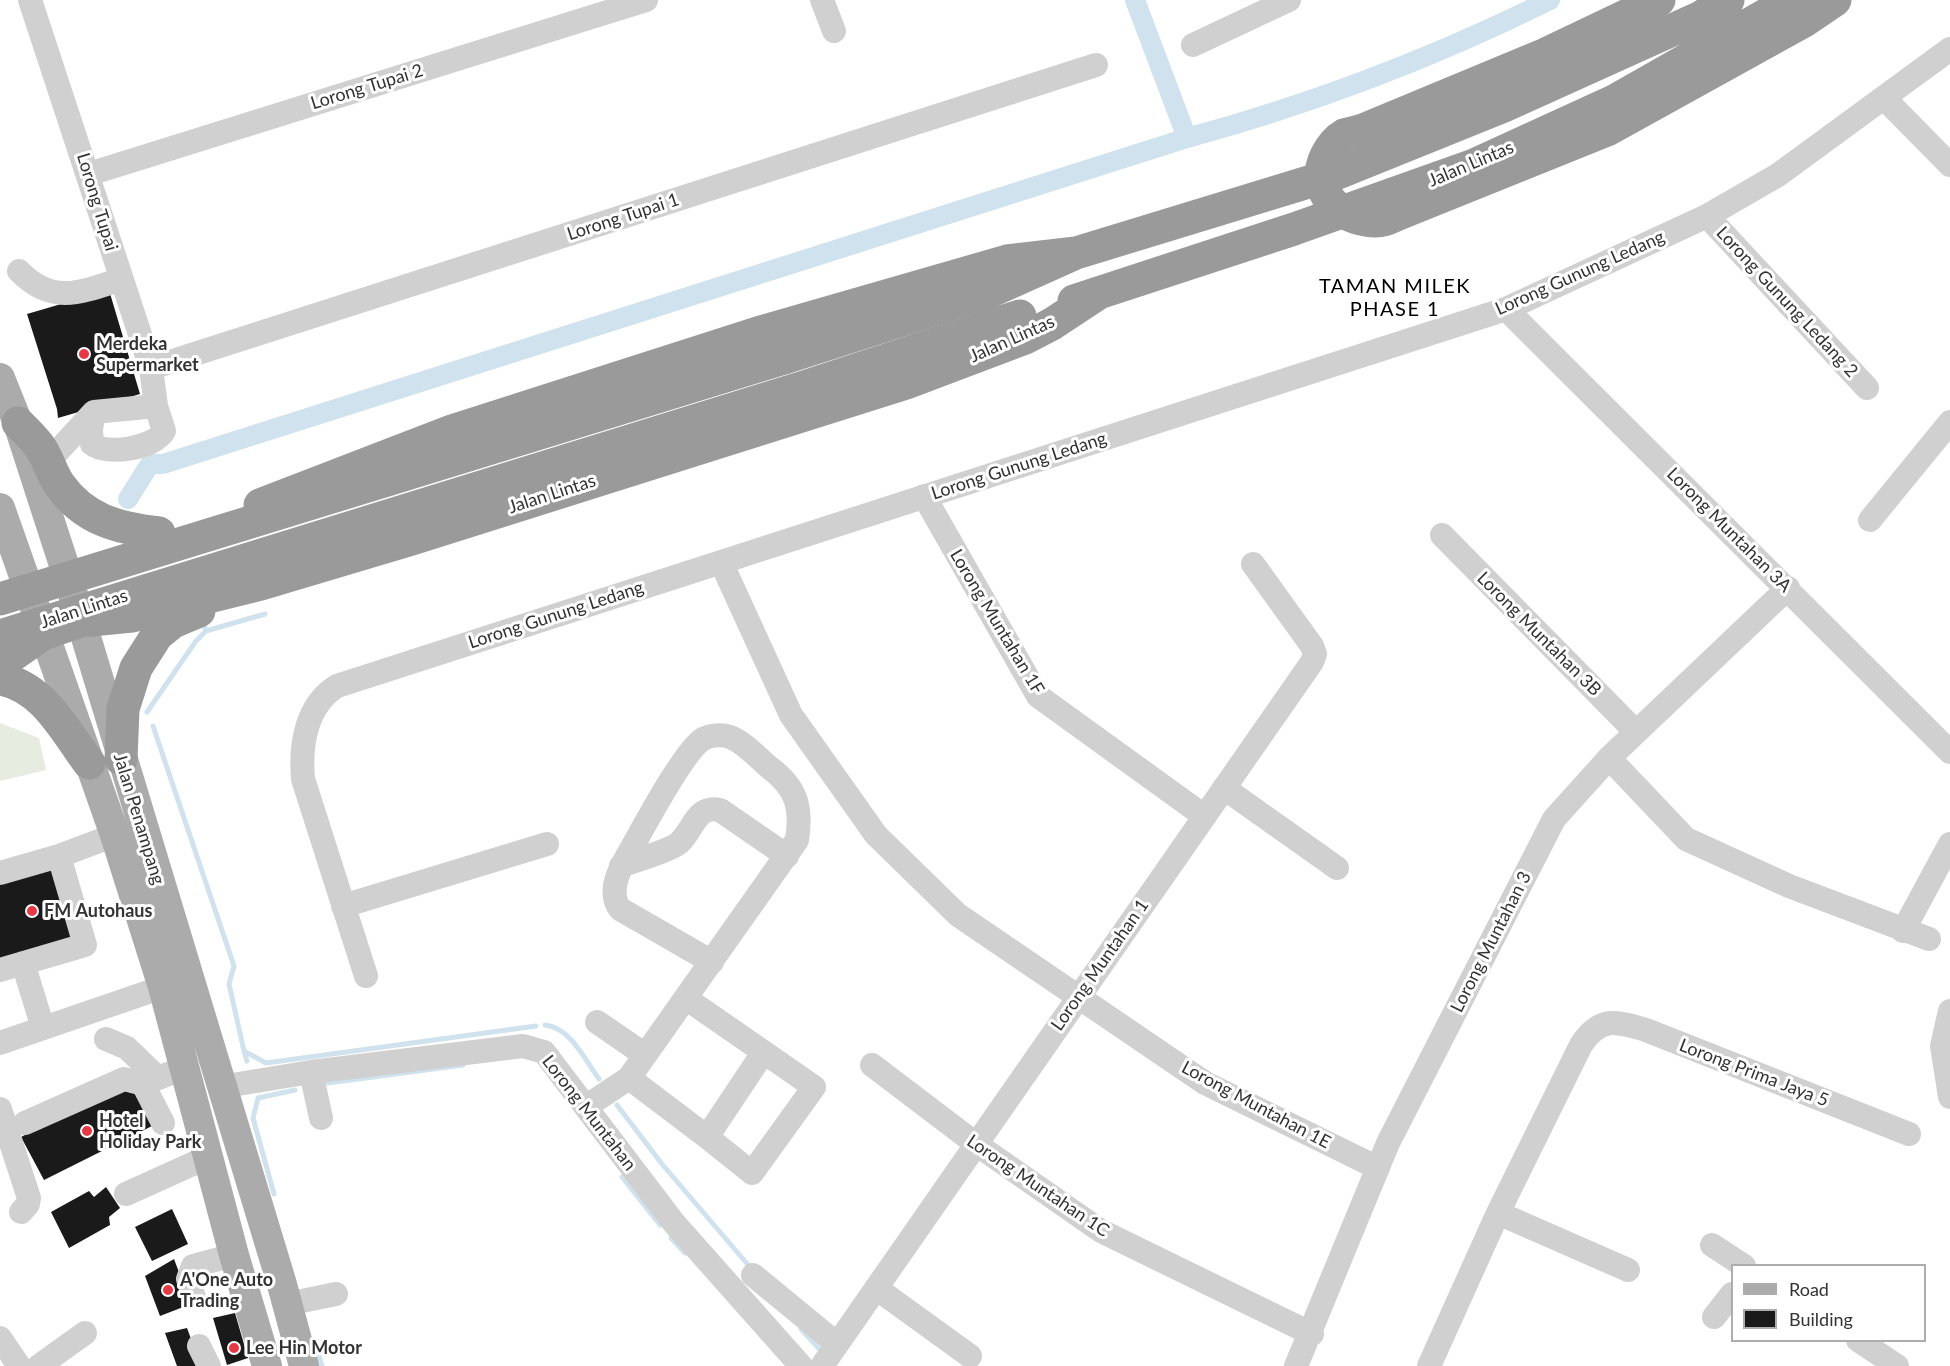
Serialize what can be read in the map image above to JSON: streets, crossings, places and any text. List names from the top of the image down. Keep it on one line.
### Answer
{"streets":{"highway":["Jalan Lintas"],"main road":["Jalan Penampang"],"street":["Lorong Tupai 2","Lorong Tupai","Lorong Tupai 1","Lorong Gunung Ledang","Lorong Gunung Ledang 2","Lorong Muntahan 3A","Lorong Muntahan 1F","Lorong Muntahan 3B","Lorong Muntahan 3","Lorong Muntahan 1","Lorong Prima Jaya 5","Lorong Muntahan 1E","Lorong Muntahan","Lorong Muntahan 1C"]},"crossings":[["Lorong Tupai 2","Lorong Tupai"],["Jalan Lintas","Jalan Penampang"],["Lorong Tupai","Lorong Tupai 1"],["Lorong Gunung Ledang","Lorong Gunung Ledang 2"],["Lorong Gunung Ledang","Lorong Muntahan 3A"],["Lorong Gunung Ledang","Lorong Muntahan 1F"],["Lorong Gunung Ledang","Lorong Muntahan 1E"],["Lorong Muntahan 3A","Lorong Muntahan 3"],["Lorong Muntahan 1F","Lorong Muntahan 1"],["Lorong Muntahan 3B","Lorong Muntahan 3"],["Jalan Penampang","Lorong Muntahan"],["Lorong Muntahan 3","Lorong Muntahan 1E"],["Lorong Muntahan 3","Lorong Muntahan 1C"],["Lorong Muntahan 1","Lorong Muntahan 1E"],["Lorong Muntahan 1","Lorong Muntahan 1C"]],"districts":["TAMAN MILEK PHASE 1"],"places":["Merdeka Supermarket","FM Autohaus","Hotel Holiday Park","A'One Auto Trading","Lee Hin Motor"],"legend":["Road","Building"]}
